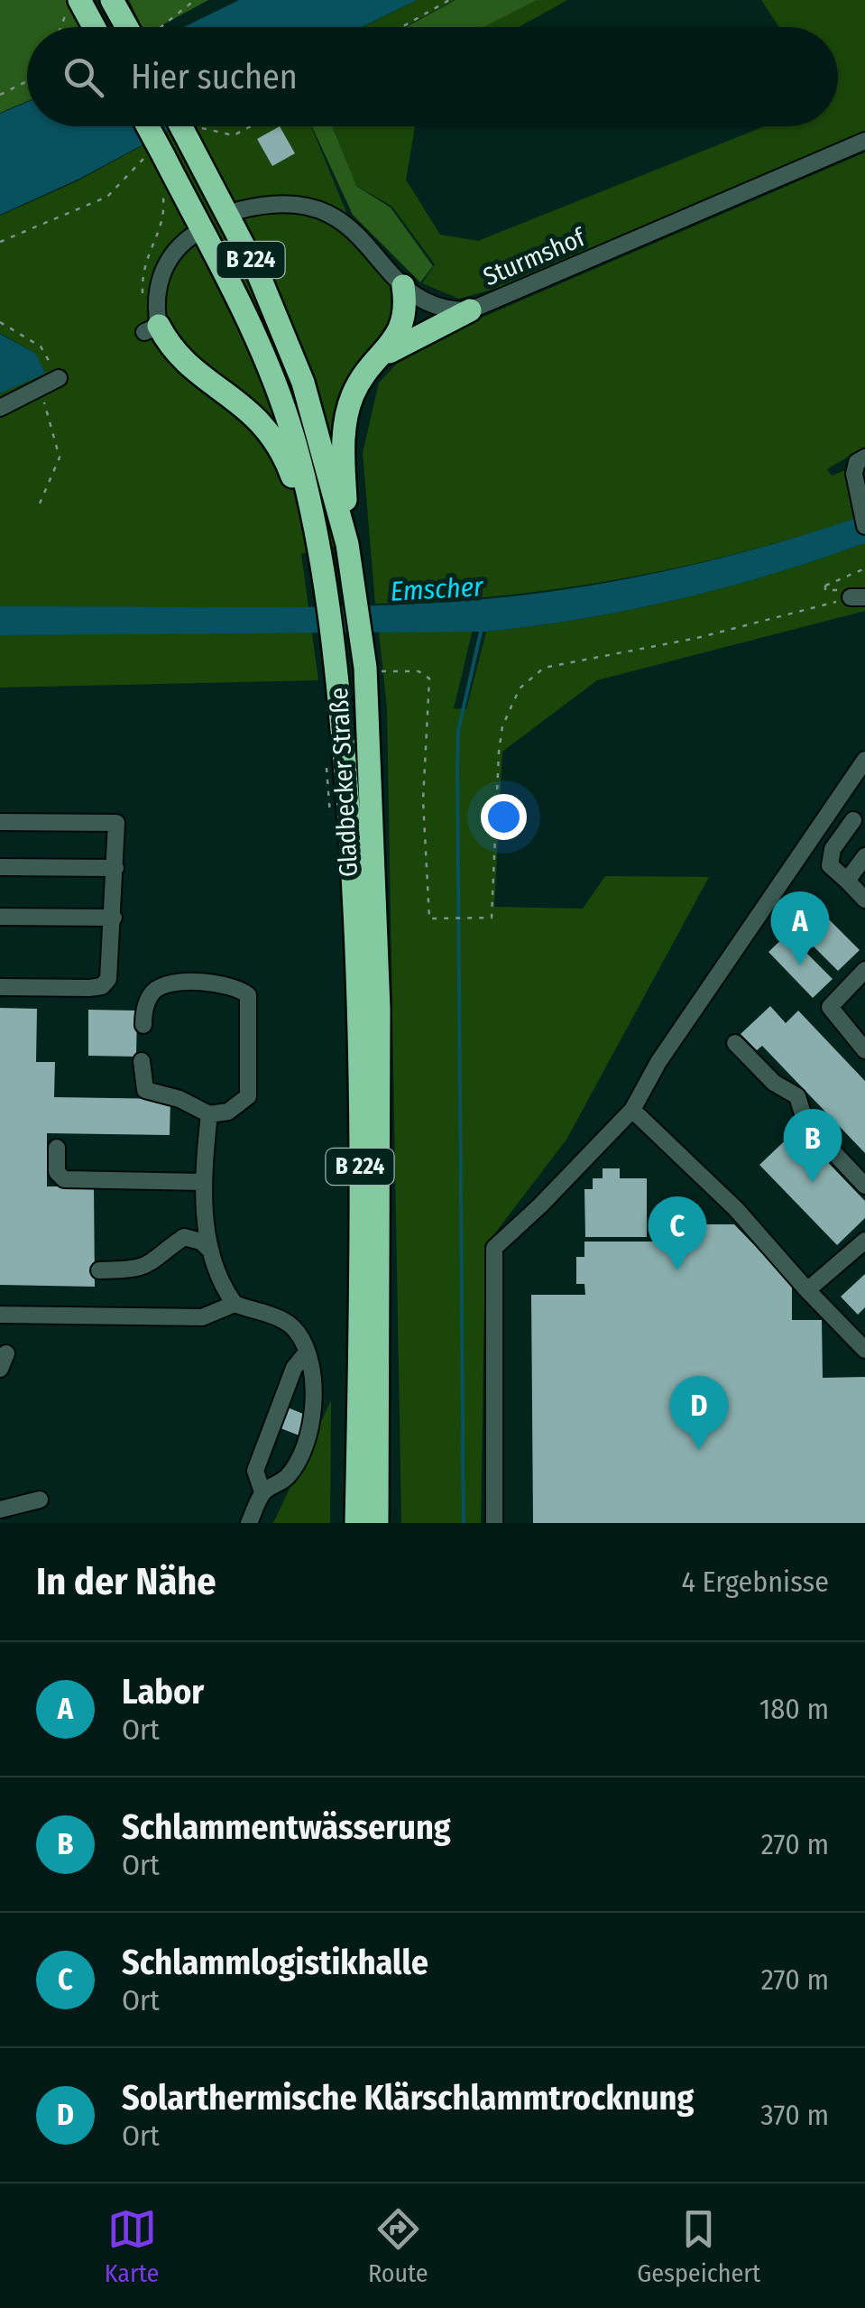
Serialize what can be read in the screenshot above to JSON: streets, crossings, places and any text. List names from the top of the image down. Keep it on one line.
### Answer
{"streets":{"highway":["B 224","Gladbecker Straße"],"street":["Sturmshof"]},"crossings":[["B 224","Gladbecker Straße"]],"water":["Emscher"],"page":{"search":"Hier suchen","pins":["A","B","C","D"],"heading":["In der Nähe","4 Ergebnisse"],"list":[{"mark":"A","name":"Labor","note":"Ort","value":"180 m"},{"mark":"B","name":"Schlammentwässerung","note":"Ort","value":"270 m"},{"mark":"C","name":"Schlammlogistikhalle","note":"Ort","value":"270 m"},{"mark":"D","name":"Solarthermische Klärschlammtrocknung","note":"Ort","value":"370 m"}],"nav":["Karte","Route","Gespeichert"]}}
